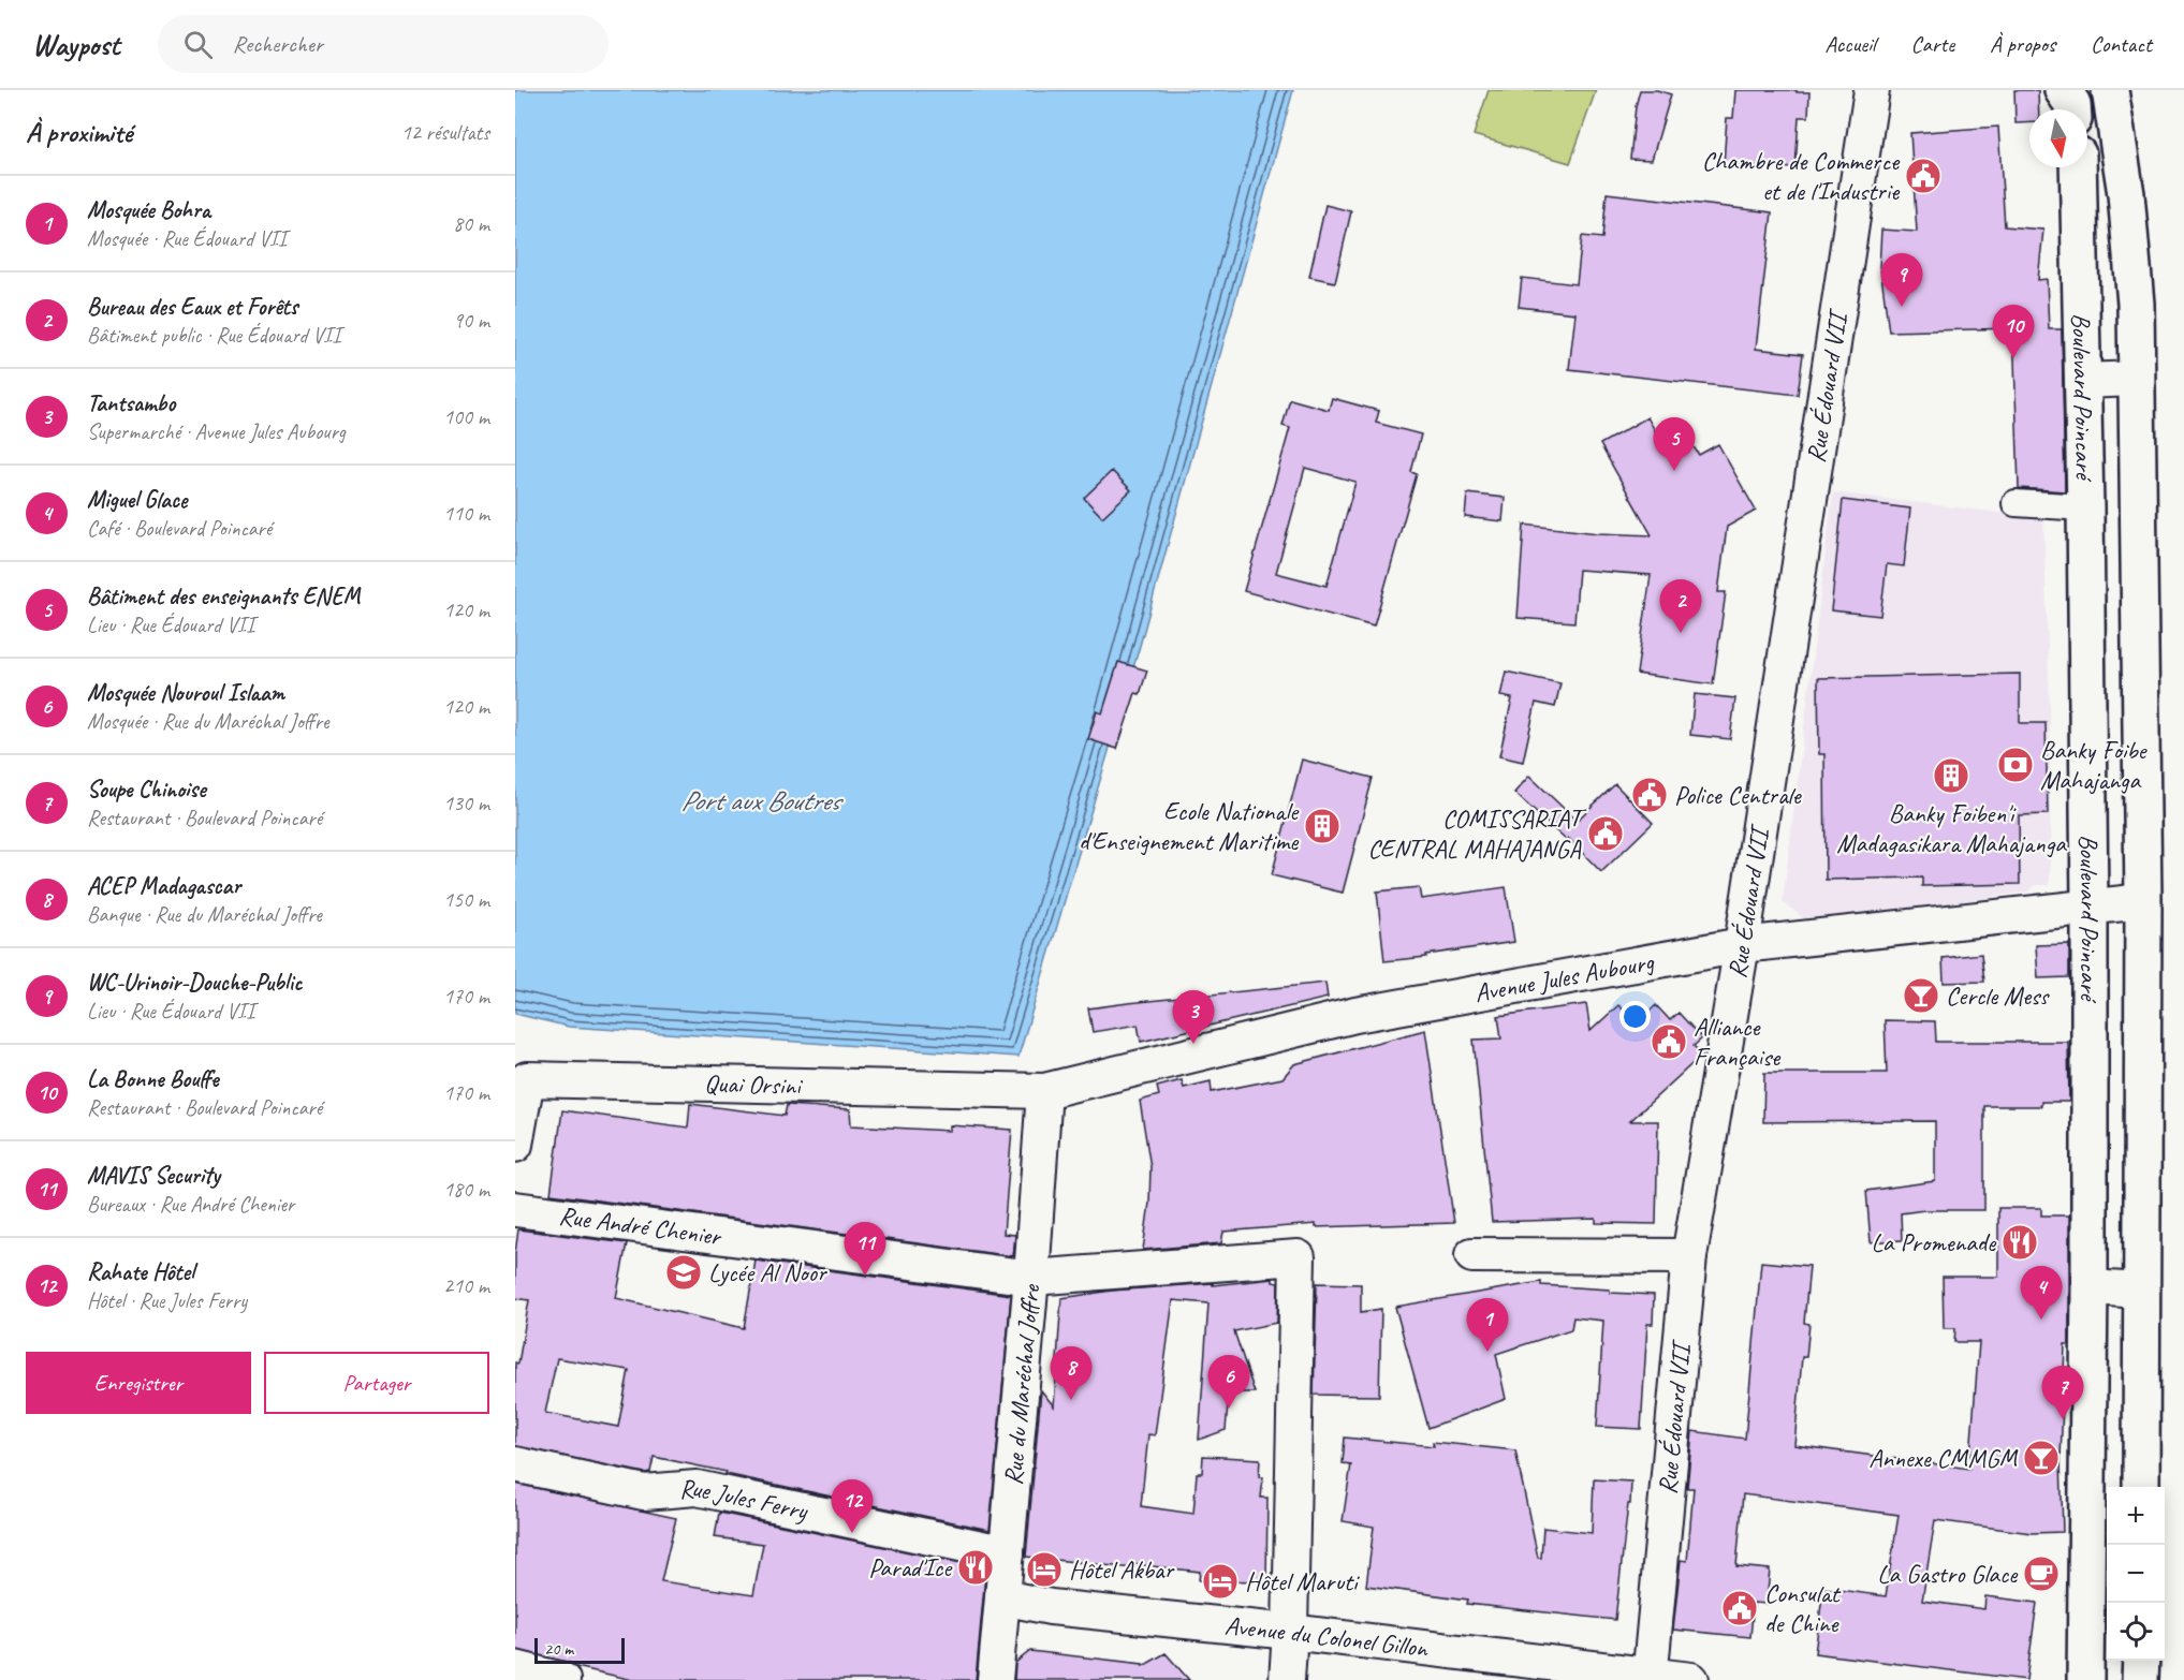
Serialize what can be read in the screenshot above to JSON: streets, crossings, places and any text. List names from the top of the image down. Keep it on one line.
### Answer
{"streets":{"street":["Rue Édouard VII","Boulevard Poincaré","Avenue Jules Aubourg","Quai Orsini","Rue André Chenier","Rue du Maréchal Joffre","Rue Jules Ferry","Avenue du Colonel Gillon"]},"crossings":[["Rue Édouard VII","Avenue Jules Aubourg"],["Rue Édouard VII","Avenue du Colonel Gillon"],["Boulevard Poincaré","Avenue Jules Aubourg"],["Avenue Jules Aubourg","Quai Orsini"],["Avenue Jules Aubourg","Rue du Maréchal Joffre"],["Quai Orsini","Rue du Maréchal Joffre"],["Rue André Chenier","Rue du Maréchal Joffre"],["Rue André Chenier","Avenue du Colonel Gillon"],["Rue du Maréchal Joffre","Rue Jules Ferry"],["Rue du Maréchal Joffre","Avenue du Colonel Gillon"]],"water":["Port aux Boutres"],"places":{"public building":["Chambre de Commerce et de l'Industrie","Police Centrale","COMISSARIAT CENTRAL MAHAJANGA","Alliance Française","Consulat de Chine"],"bank":["Banky Foibe Mahajanga"],"building":["Banky Foiben'i Madagasikara Mahajanga","Ecole Nationale d'Enseignement Maritime"],"bar":["Cercle Mess","Annexe CMMGM"],"restaurant":["La Promenade","Parad'Ice"],"school or university":["Lycée Al Noor"],"hotel":["Hôtel Akbar","Hôtel Maruti"],"cafe":["La Gastro Glace"]},"scale_bar":"20 m","north":"bottom","page":{"header":"Waypost","search":"Rechercher","nav":["Accueil","Carte","À propos","Contact"],"heading":["À proximité","12 résultats"],"list":[{"mark":"1","name":"Mosquée Bohra","note":"Mosquée · Rue Édouard VII","value":"80 m"},{"mark":"2","name":"Bureau des Eaux et Forêts","note":"Bâtiment public · Rue Édouard VII","value":"90 m"},{"mark":"3","name":"Tantsambo","note":"Supermarché · Avenue Jules Aubourg","value":"100 m"},{"mark":"4","name":"Miguel Glace","note":"Café · Boulevard Poincaré","value":"110 m"},{"mark":"5","name":"Bâtiment des enseignants ENEM","note":"Lieu · Rue Édouard VII","value":"120 m"},{"mark":"6","name":"Mosquée Nouroul Islaam","note":"Mosquée · Rue du Maréchal Joffre","value":"120 m"},{"mark":"7","name":"Soupe Chinoise","note":"Restaurant · Boulevard Poincaré","value":"130 m"},{"mark":"8","name":"ACEP Madagascar","note":"Banque · Rue du Maréchal Joffre","value":"150 m"},{"mark":"9","name":"WC-Urinoir-Douche-Public","note":"Lieu · Rue Édouard VII","value":"170 m"},{"mark":"10","name":"La Bonne Bouffe","note":"Restaurant · Boulevard Poincaré","value":"170 m"},{"mark":"11","name":"MAVIS Security","note":"Bureaux · Rue André Chenier","value":"180 m"},{"mark":"12","name":"Rahate Hôtel","note":"Hôtel · Rue Jules Ferry","value":"210 m"}],"pins":["9","10","5","2","3","11","4","1","8","6","7","12"],"buttons":["Enregistrer","Partager"],"map_buttons":["+","−"],"scale":"20 m"}}
